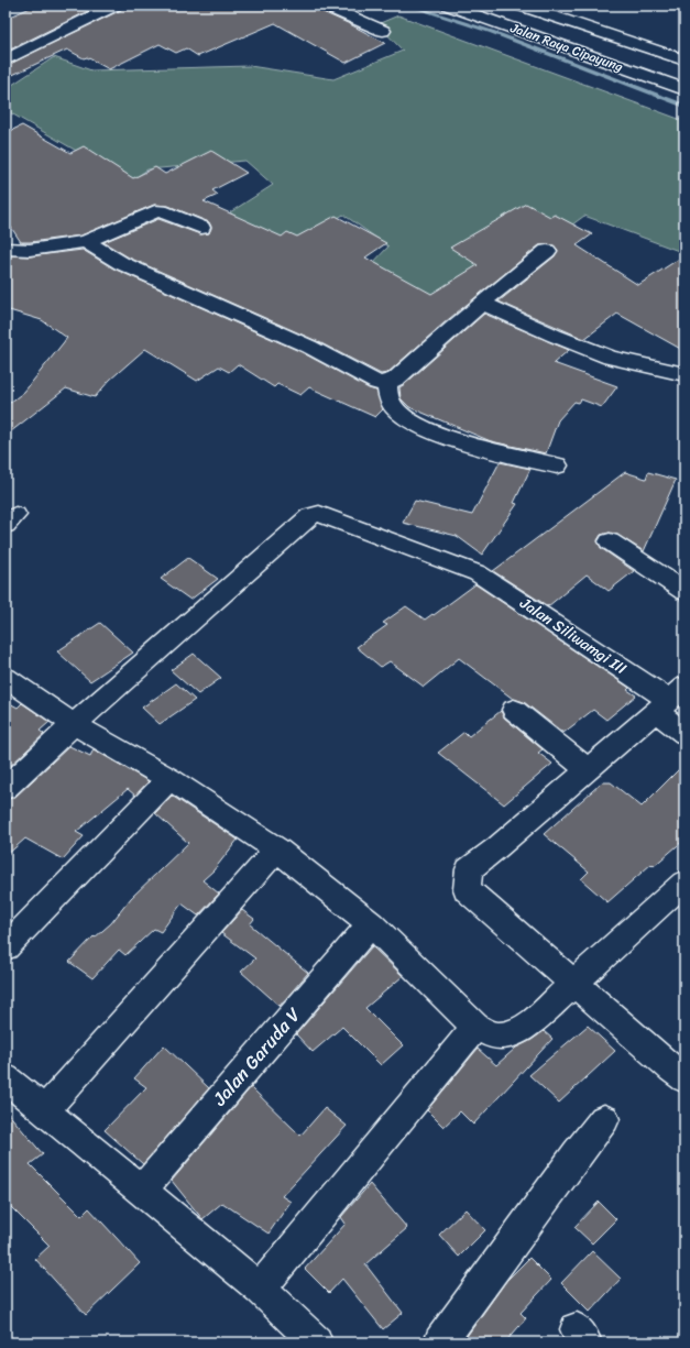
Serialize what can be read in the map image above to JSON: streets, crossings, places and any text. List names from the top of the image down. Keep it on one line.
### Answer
{"streets":{"street":["Jalan Raya Cipayung","Jalan Siliwamgi III","Jalan Garuda V"]}}
